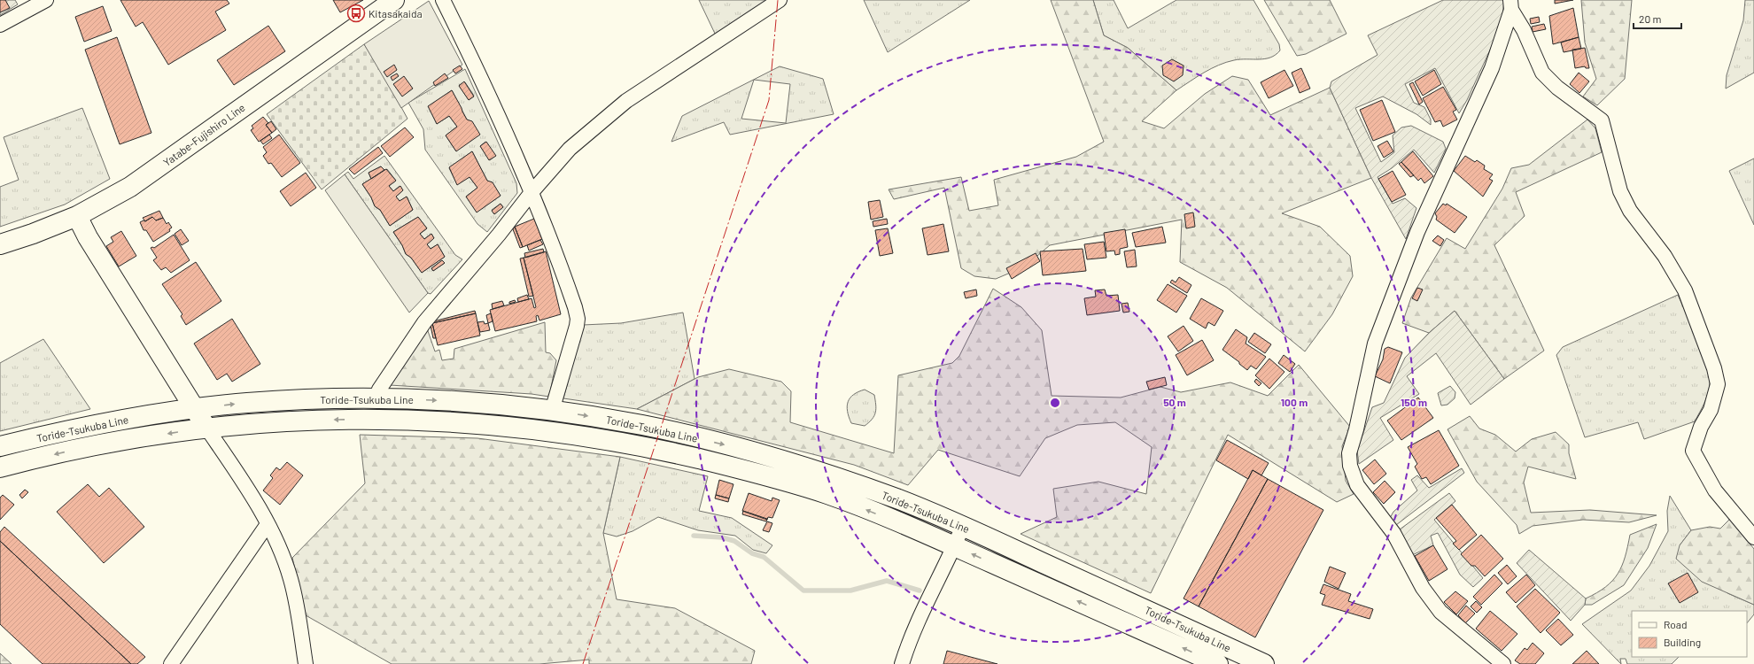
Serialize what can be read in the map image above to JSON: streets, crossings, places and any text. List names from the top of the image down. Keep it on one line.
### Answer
{"streets":{"main road":["Yatabe-Fujishiro Line","Toride-Tsukuba Line"]},"places":{"bus stop":["Kitasakaida"]},"legend":["Road","Building"],"scale_bar":"20 m","rings":["50 m","100 m","150 m"]}
